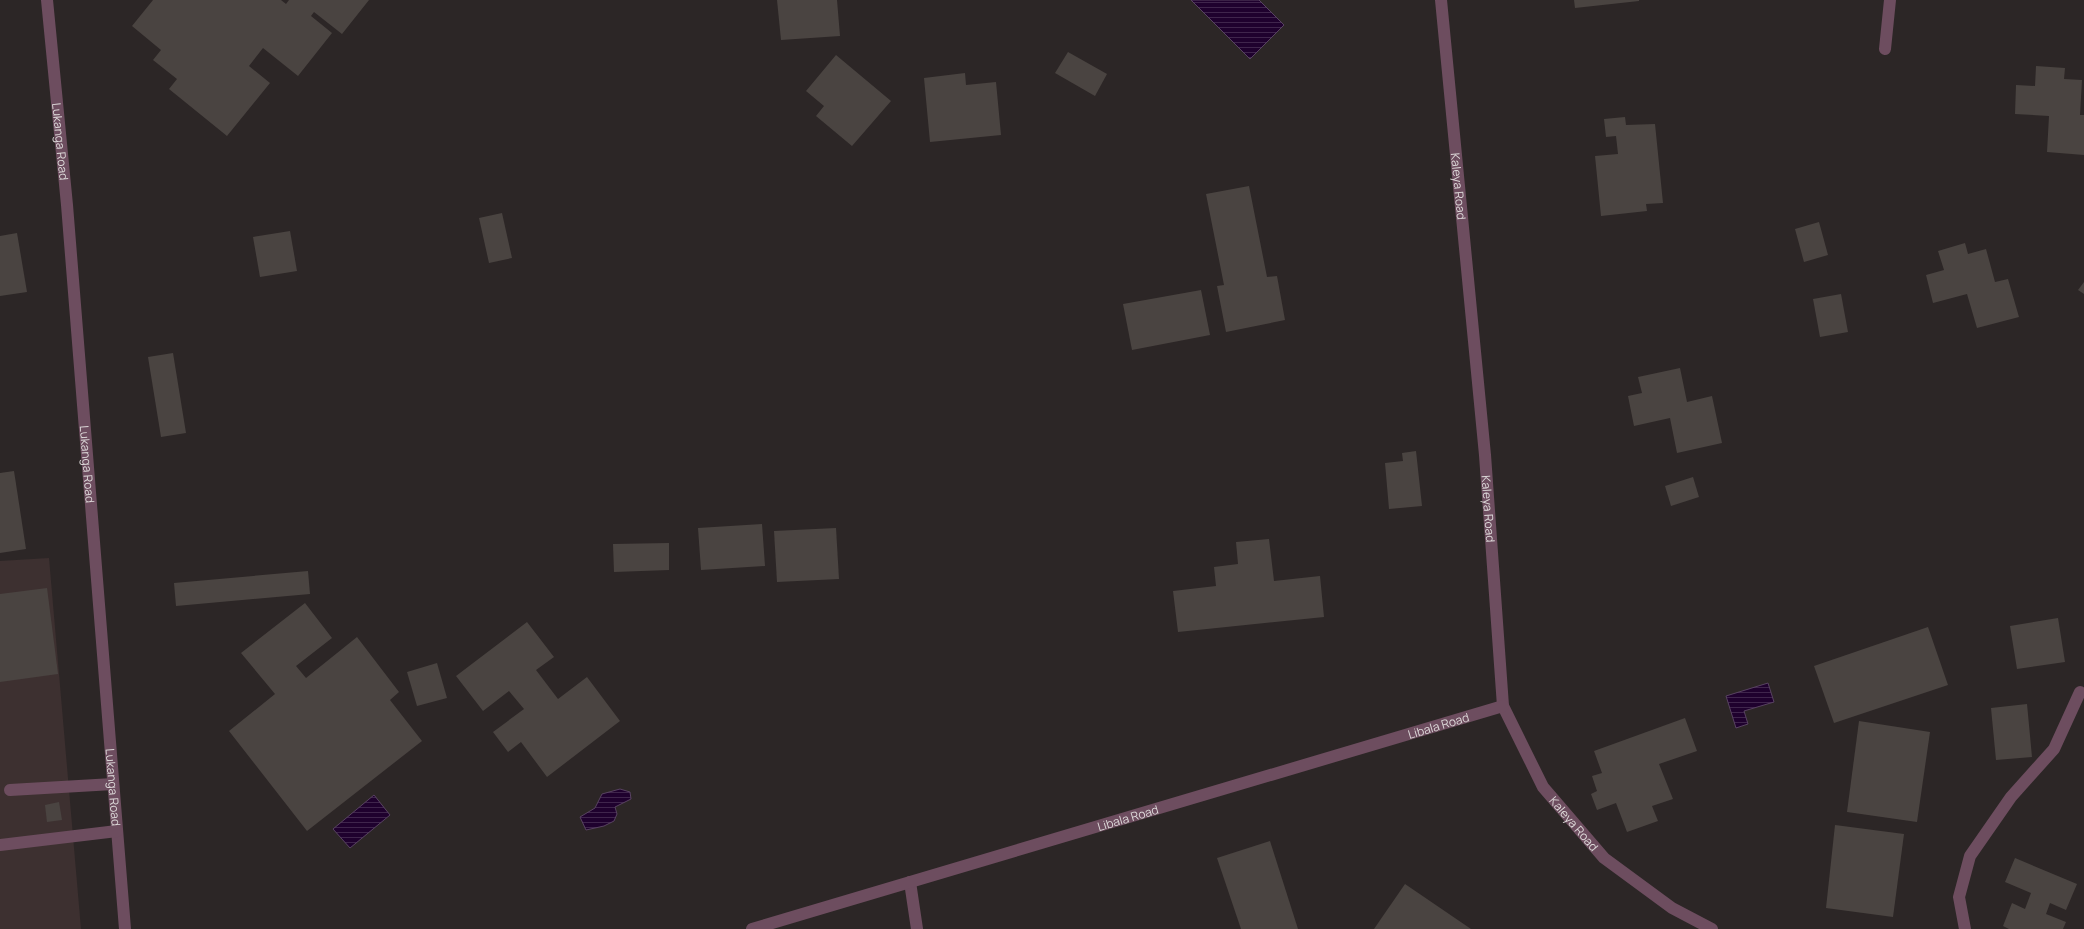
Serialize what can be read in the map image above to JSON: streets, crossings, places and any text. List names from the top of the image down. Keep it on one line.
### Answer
{"streets":{"street":["Lukanga Road","Kaleya Road","Libala Road"]},"crossings":[["Kaleya Road","Libala Road"]]}
